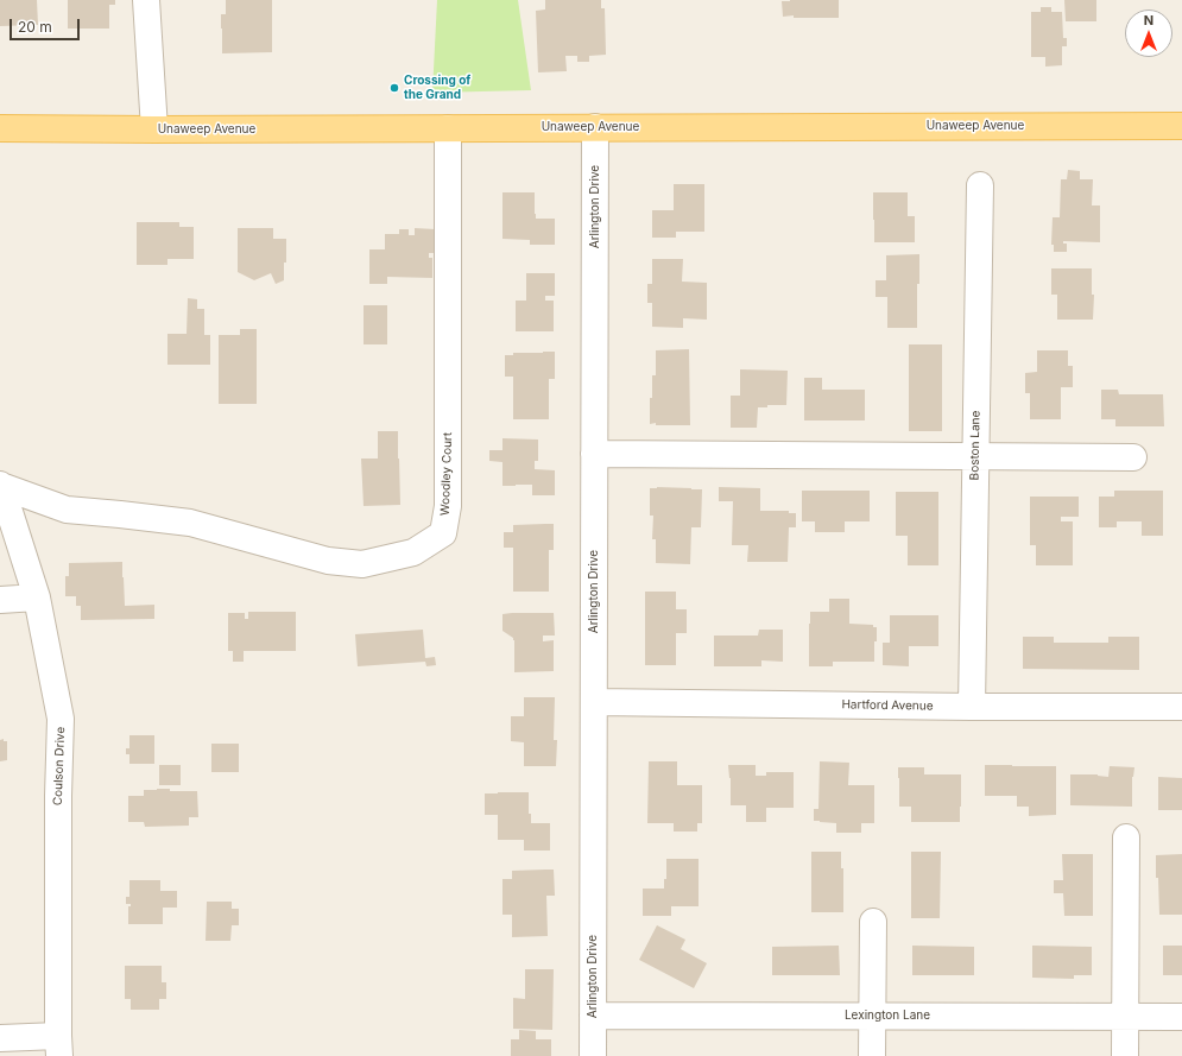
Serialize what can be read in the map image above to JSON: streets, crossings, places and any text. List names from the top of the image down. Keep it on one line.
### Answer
{"streets":{"main road":["Unaweep Avenue"],"street":["Arlington Drive","Boston Lane","Woodley Court","Hartford Avenue","Coulson Drive","Lexington Lane"]},"crossings":[["Unaweep Avenue","Arlington Drive"],["Unaweep Avenue","Woodley Court"],["Arlington Drive","Hartford Avenue"],["Arlington Drive","Lexington Lane"],["Boston Lane","Hartford Avenue"],["Woodley Court","Coulson Drive"]],"places":["Crossing of the Grand"],"scale_bar":"20 m","north":"top"}
